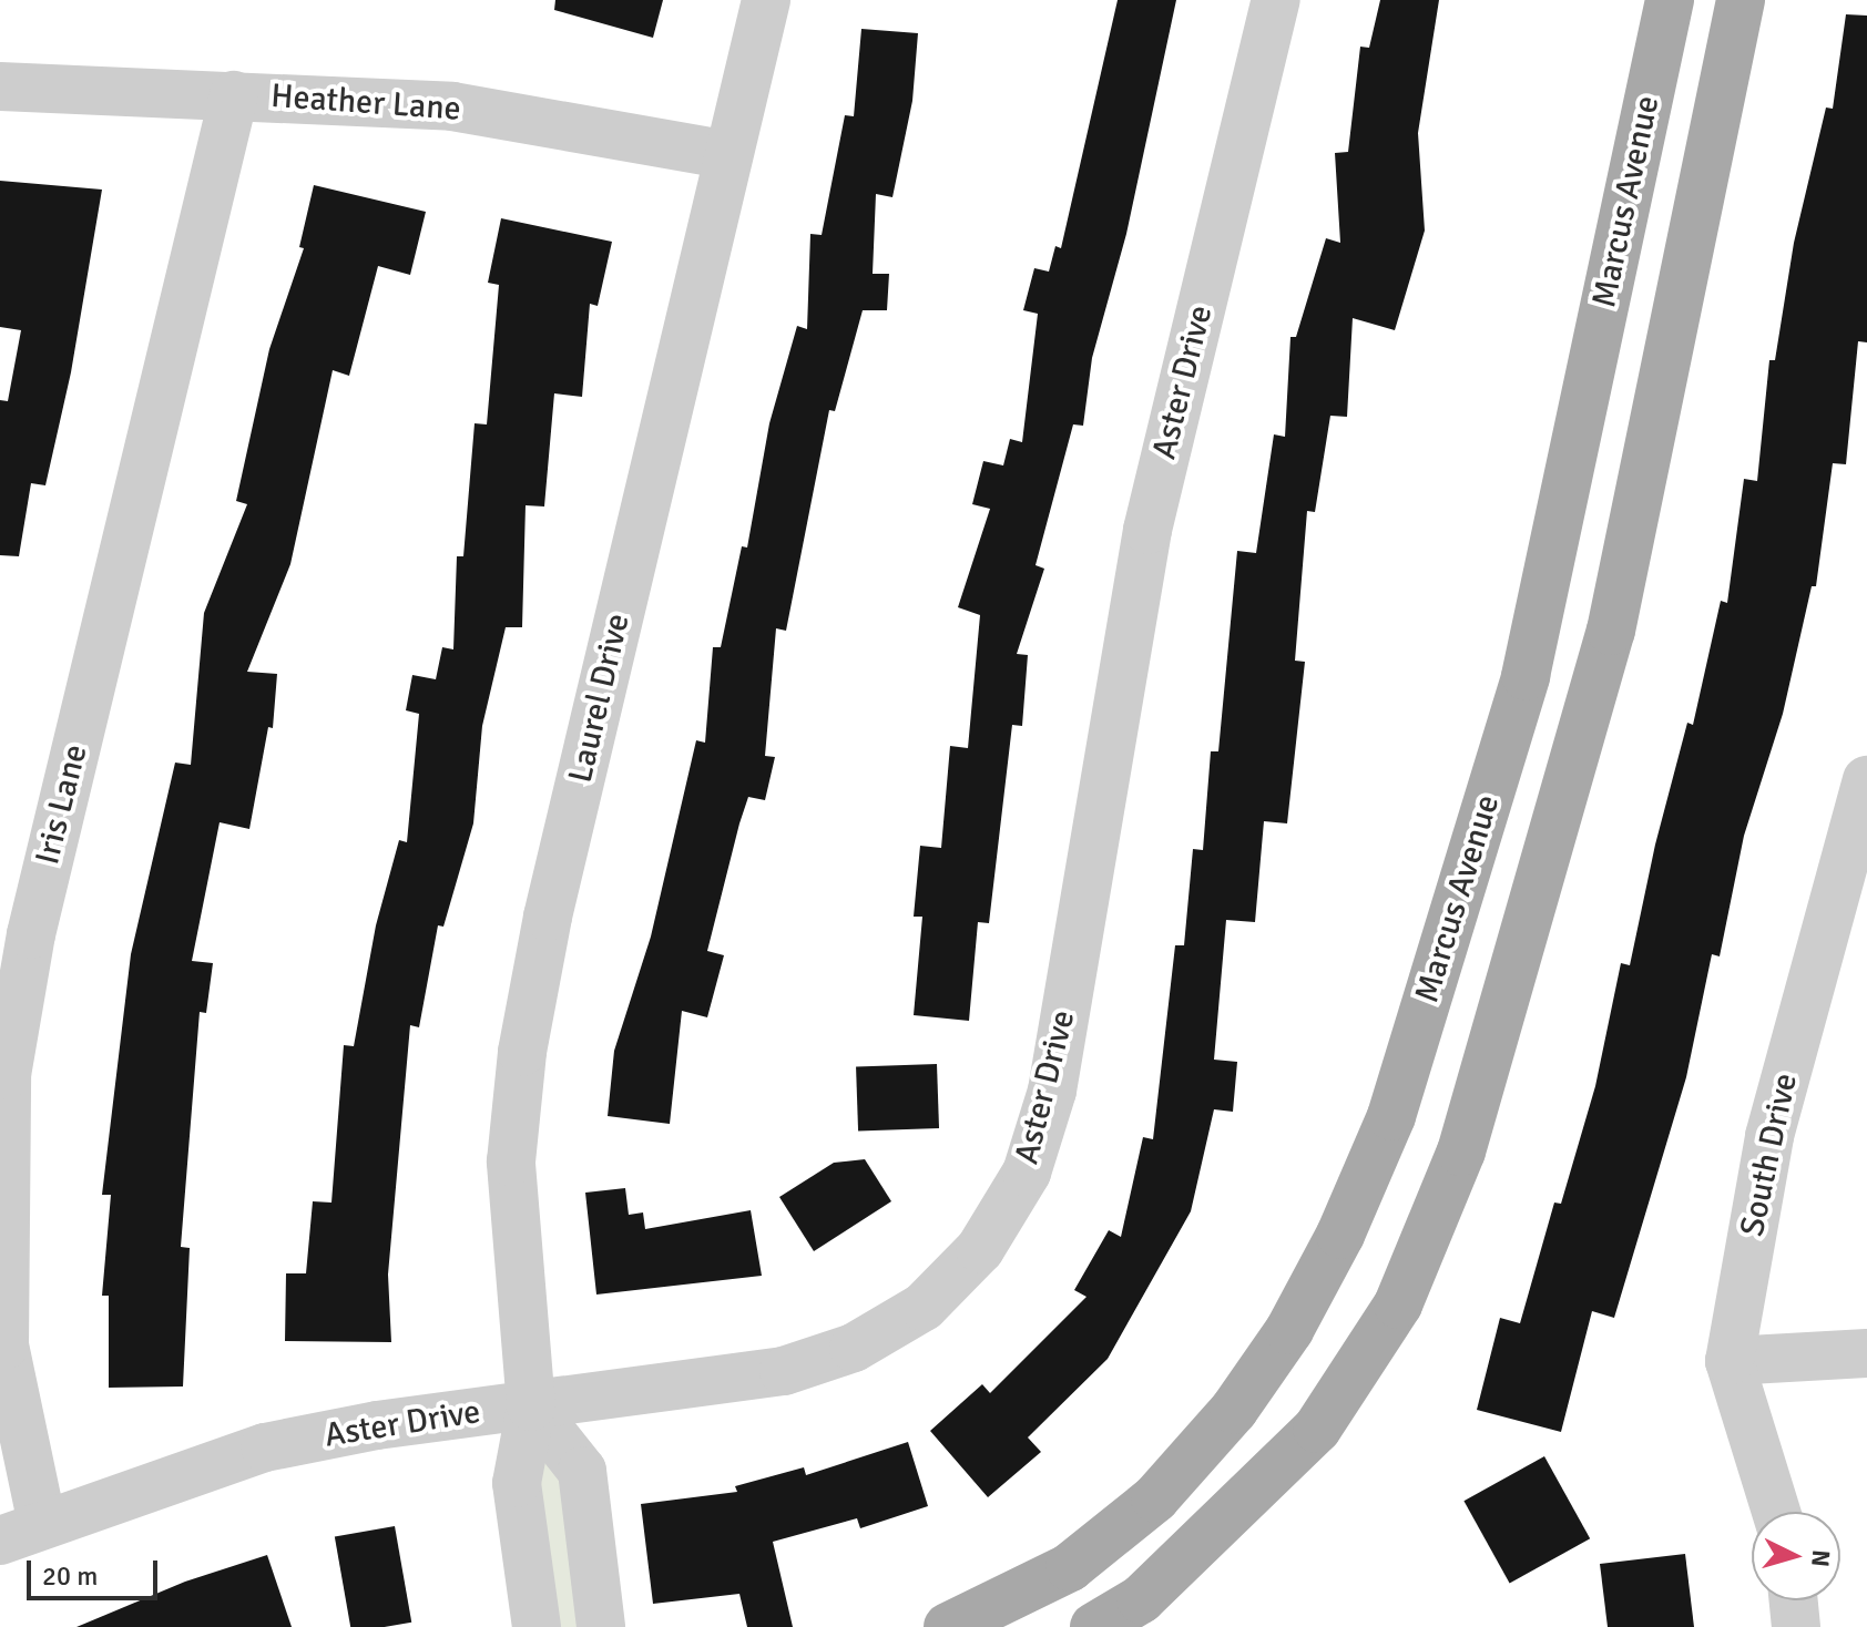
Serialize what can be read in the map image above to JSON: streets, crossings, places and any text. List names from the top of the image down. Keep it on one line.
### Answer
{"streets":{"main road":["Marcus Avenue"],"street":["Heather Lane","Aster Drive","Laurel Drive","Iris Lane","South Drive"]},"crossings":[["Heather Lane","Laurel Drive"],["Heather Lane","Iris Lane"],["Aster Drive","Laurel Drive"],["Aster Drive","Iris Lane"]],"scale_bar":"20 m","north":"right"}
